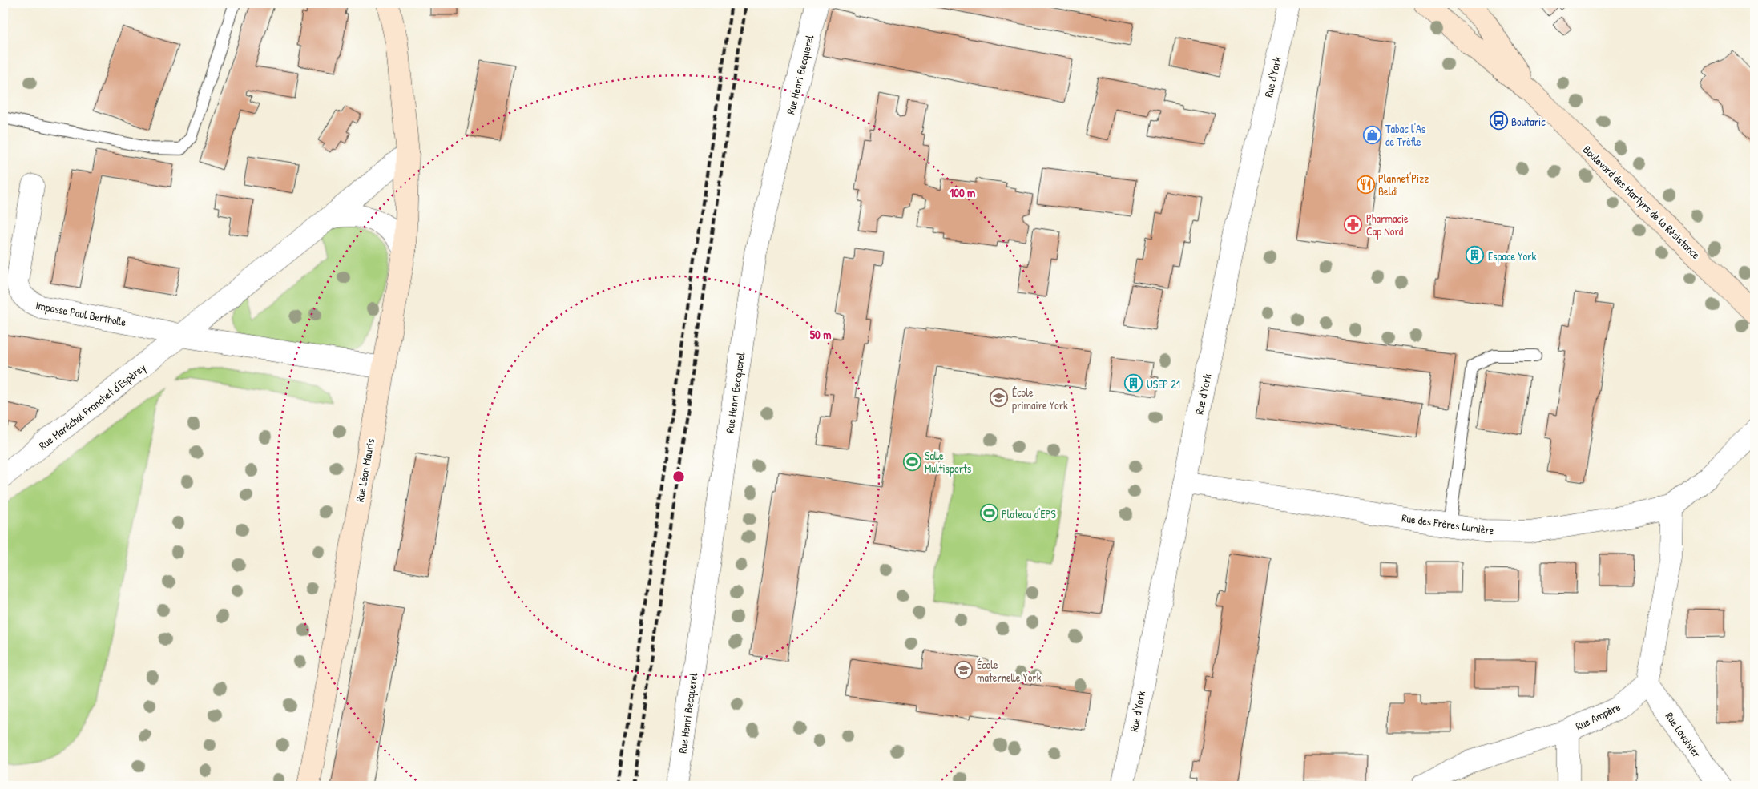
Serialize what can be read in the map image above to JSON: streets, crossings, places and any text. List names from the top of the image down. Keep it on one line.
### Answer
{"streets":{"main road":["Boulevard des Martyrs de la Résistance","Rue Léon Mauris"],"street":["Rue Henri Becquerel","Rue d'York","Impasse Paul Bertholle","Rue Maréchal Franchet d'Espèrey","Rue des Frères Lumière","Rue Ampère","Rue Lavoisier"]},"crossings":[["Rue d'York","Rue des Frères Lumière"],["Impasse Paul Bertholle","Rue Maréchal Franchet d'Espèrey"],["Rue Maréchal Franchet d'Espèrey","Rue Léon Mauris"],["Rue Ampère","Rue Lavoisier"]],"places":{"bus stop":["Boutaric"],"shop":["Tabac l'As de Trèfle"],"restaurant":["Plannet'Pizz Beldi"],"pharmacy":["Pharmacie Cap Nord"],"building":["Espace York","USEP 21"],"school or university":["École primaire York","École maternelle York"],"sports":["Salle Multisports","Plateau d'EPS"]},"rings":["100 m","50 m"]}
